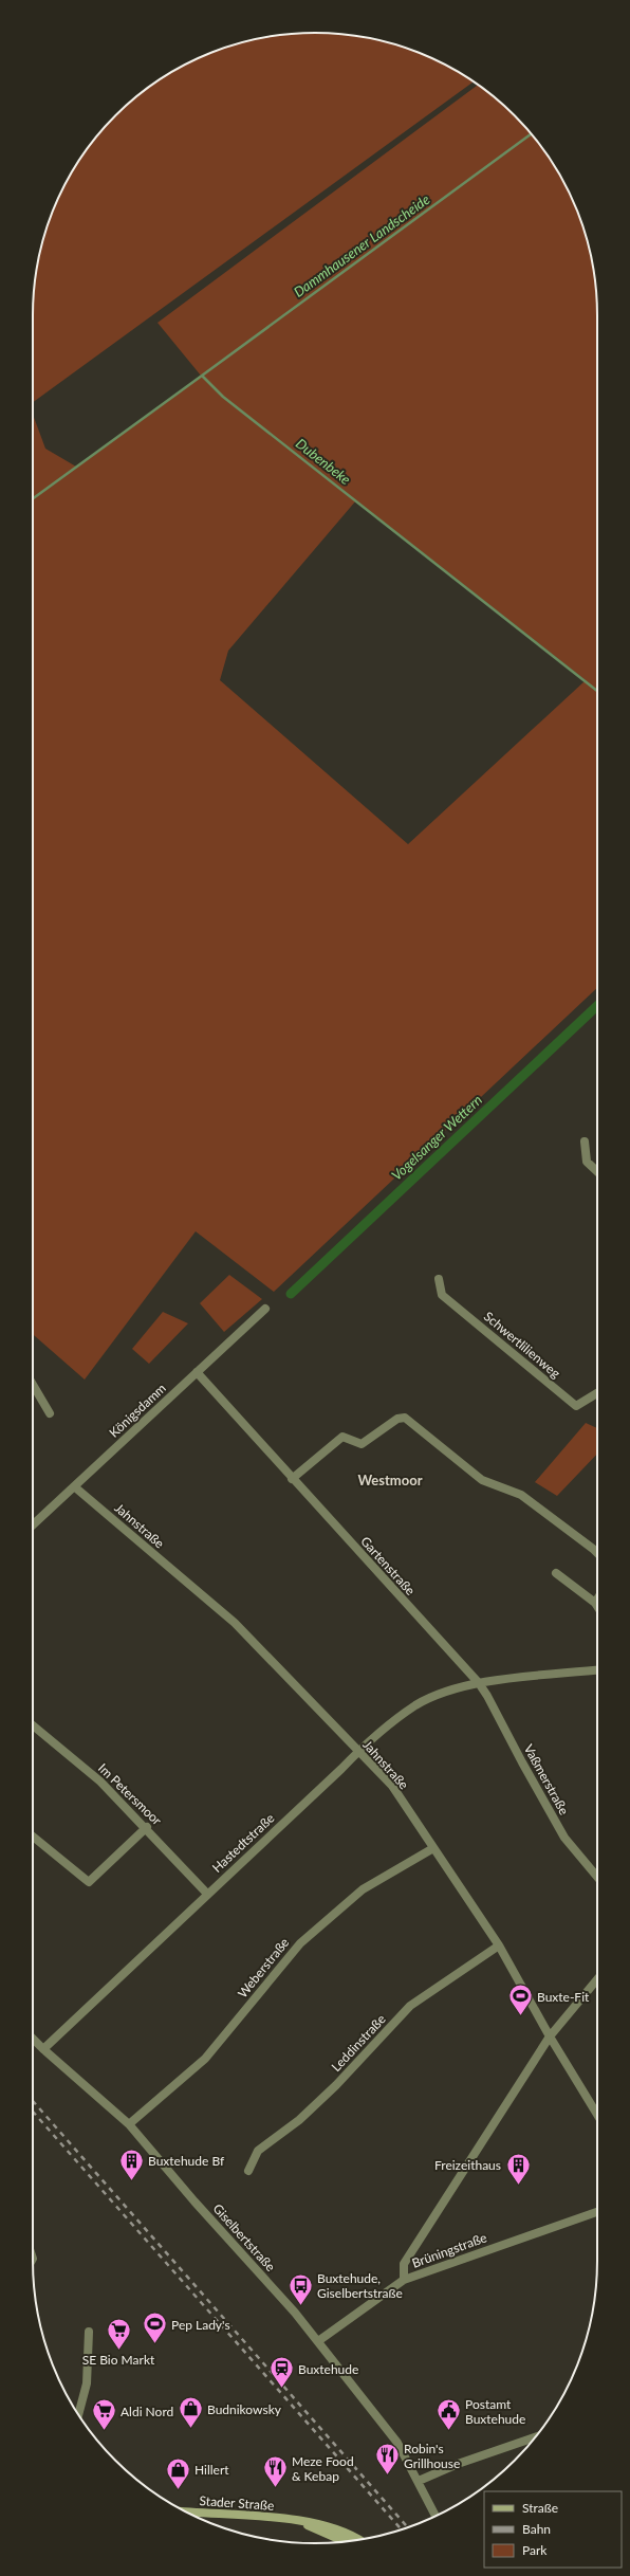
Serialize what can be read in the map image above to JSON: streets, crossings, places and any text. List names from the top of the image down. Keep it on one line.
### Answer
{"streets":{"street":["Schwertlilienweg","Königsdamm","Jahnstraße","Gartenstraße","Vaßmerstraße","Im Petersmoor","Hastedtstraße","Weberstraße","Leddinstraße","Giselbertstraße","Brüningstraße","Stader Straße"]},"crossings":[["Königsdamm","Jahnstraße"],["Königsdamm","Gartenstraße"],["Jahnstraße","Hastedtstraße"],["Jahnstraße","Weberstraße"],["Jahnstraße","Leddinstraße"],["Gartenstraße","Vaßmerstraße"],["Gartenstraße","Hastedtstraße"],["Vaßmerstraße","Hastedtstraße"],["Im Petersmoor","Hastedtstraße"],["Hastedtstraße","Giselbertstraße"],["Weberstraße","Giselbertstraße"],["Giselbertstraße","Brüningstraße"]],"districts":["Westmoor"],"water":["Dammhausener Landscheide","Dubenbeke","Vogelsanger Wettern"],"places":{"sports":["Buxte-Fit","Pep Lady's"],"building":["Buxtehude Bf","Freizeithaus"],"bus stop":["Buxtehude, Giselbertstraße"],"supermarket":["SE Bio Markt","Aldi Nord"],"station":["Buxtehude"],"shop":["Budnikowsky","Hillert"],"public building":["Postamt Buxtehude"],"restaurant":["Robin's Grillhouse","Meze Food & Kebap"]},"legend":["Straße","Bahn","Park"]}
